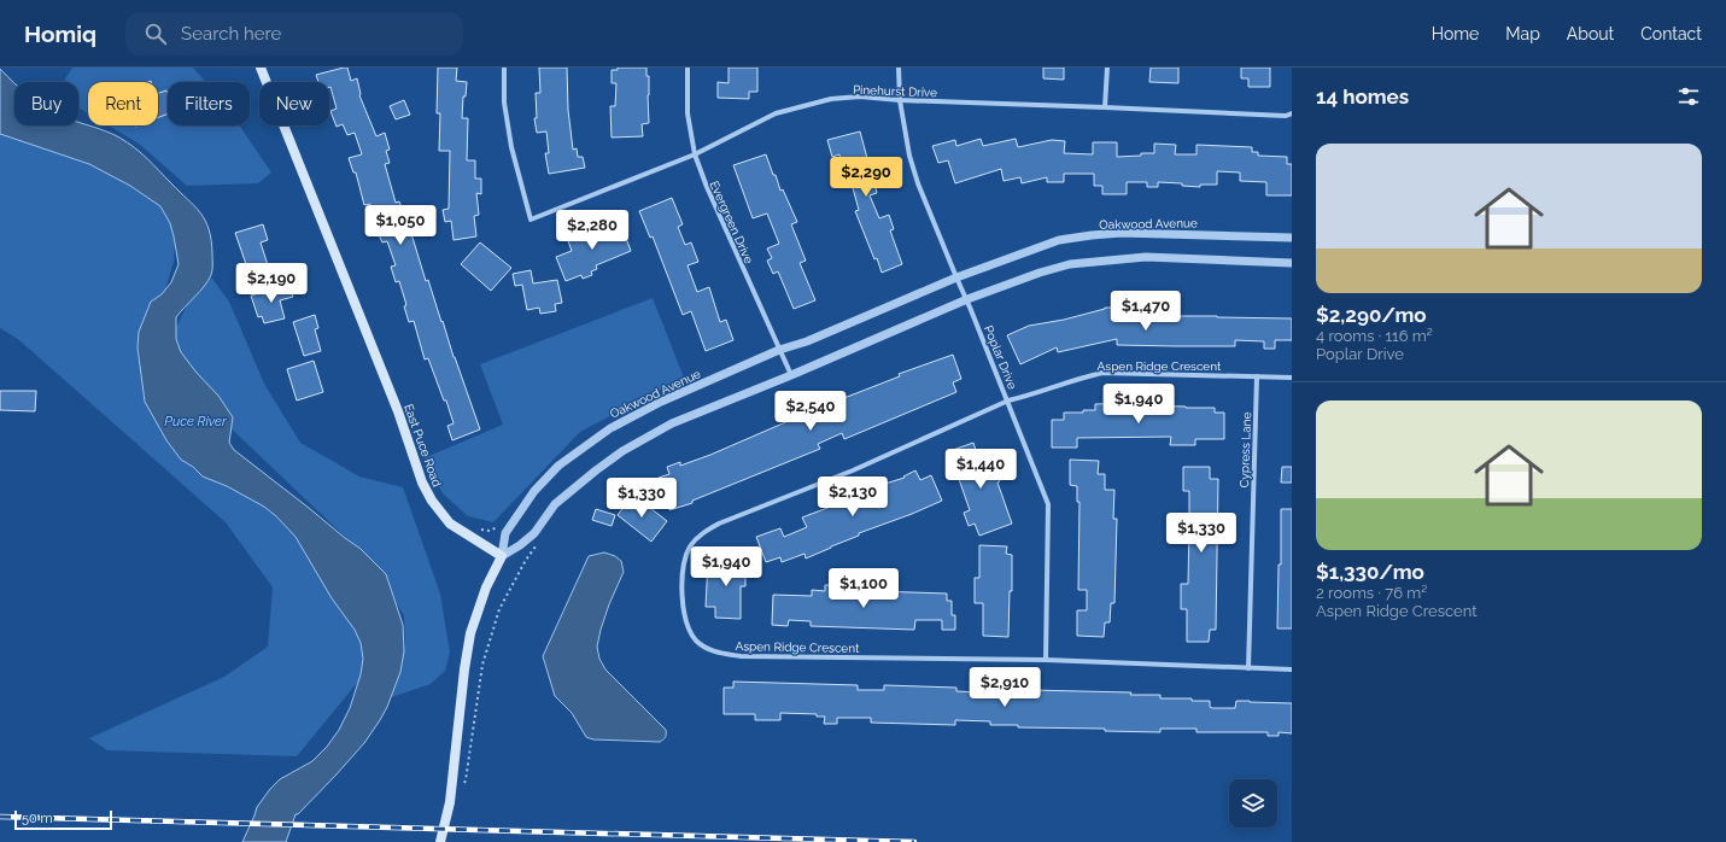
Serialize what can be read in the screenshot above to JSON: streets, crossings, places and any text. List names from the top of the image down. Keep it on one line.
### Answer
{"streets":{"main road":["East Puce Road"],"street":["Pinehurst Drive","Evergreen Drive","Oakwood Avenue","Poplar Drive","Aspen Ridge Crescent","Cypress Lane"]},"crossings":[["Pinehurst Drive","Evergreen Drive"],["Pinehurst Drive","Poplar Drive"],["Evergreen Drive","Oakwood Avenue"],["Oakwood Avenue","Poplar Drive"],["Oakwood Avenue","East Puce Road"],["Poplar Drive","Aspen Ridge Crescent"],["Aspen Ridge Crescent","Cypress Lane"]],"water":["Puce River"],"scale_bar":"50 m","page":{"header":"Homiq","search":"Search here","nav":["Home","Map","About","Contact"],"heading":"14 homes","chip":["Buy","Rent","Filters","New"],"list":[{"name":"$2,290/mo","note":"4 rooms · 116 m² · Poplar Drive"},{"name":"$1,330/mo","note":"2 rooms · 76 m² · Aspen Ridge Crescent"}],"price":["$2,290","$1,050","$2,280","$2,190","$1,470","$1,940","$2,540","$1,440","$2,130","$1,330","$1,330","$1,940","$1,100","$2,910"],"scale":"50 m"}}
